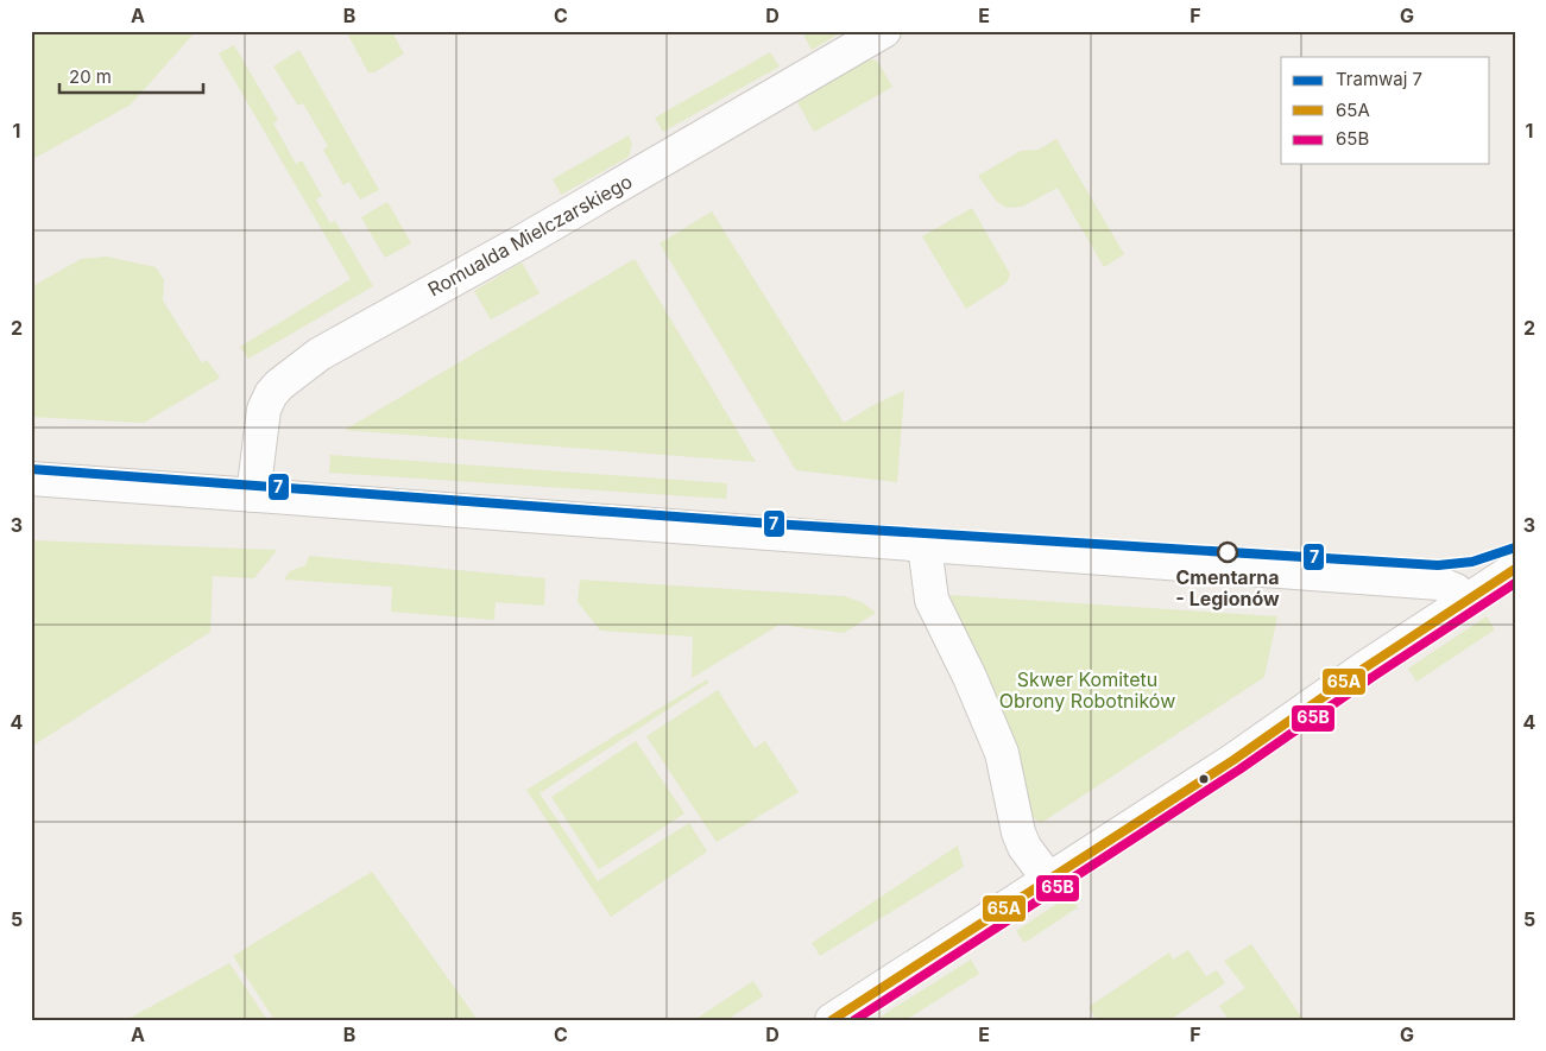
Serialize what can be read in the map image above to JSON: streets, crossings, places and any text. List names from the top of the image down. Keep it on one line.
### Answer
{"streets":{"street":["Romualda Mielczarskiego"]},"parks":["Skwer Komitetu Obrony Robotników"],"places":["Cmentarna - Legionów"],"lines":["tram line 7","transit line 65A","transit line 65B"],"legend":["Tramwaj 7","65A","65B"],"scale_bar":"20 m","grid":{"columns":["A","B","C","D","E","F","G"],"rows":["1","2","3","4","5"]}}
